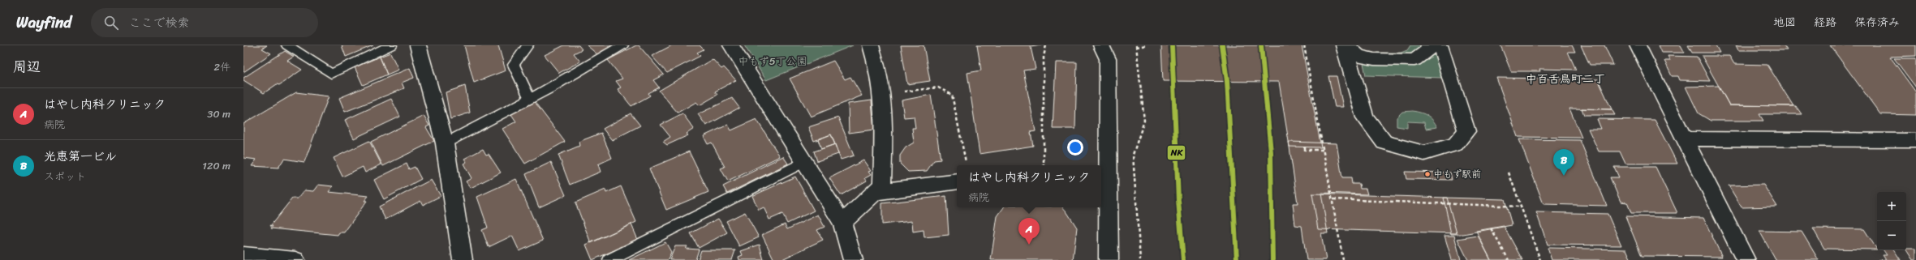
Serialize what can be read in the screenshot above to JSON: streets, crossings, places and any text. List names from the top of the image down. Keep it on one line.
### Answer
{"districts":["中百舌鳥町二丁"],"parks":["中もず5丁公園"],"places":["中もず駅前"],"lines":["transit line NK"],"page":{"header":"Wayfind","search":"ここで検索","nav":["地図","経路","保存済み"],"heading":["周辺","2件"],"list":[{"mark":"A","name":"はやし内科クリニック","note":"病院","value":"30 m"},{"mark":"B","name":"光恵第一ビル","note":"スポット","value":"120 m"}],"pins":["B","A"],"popup":["はやし内科クリニック","病院"],"map_buttons":["+","−"]}}
